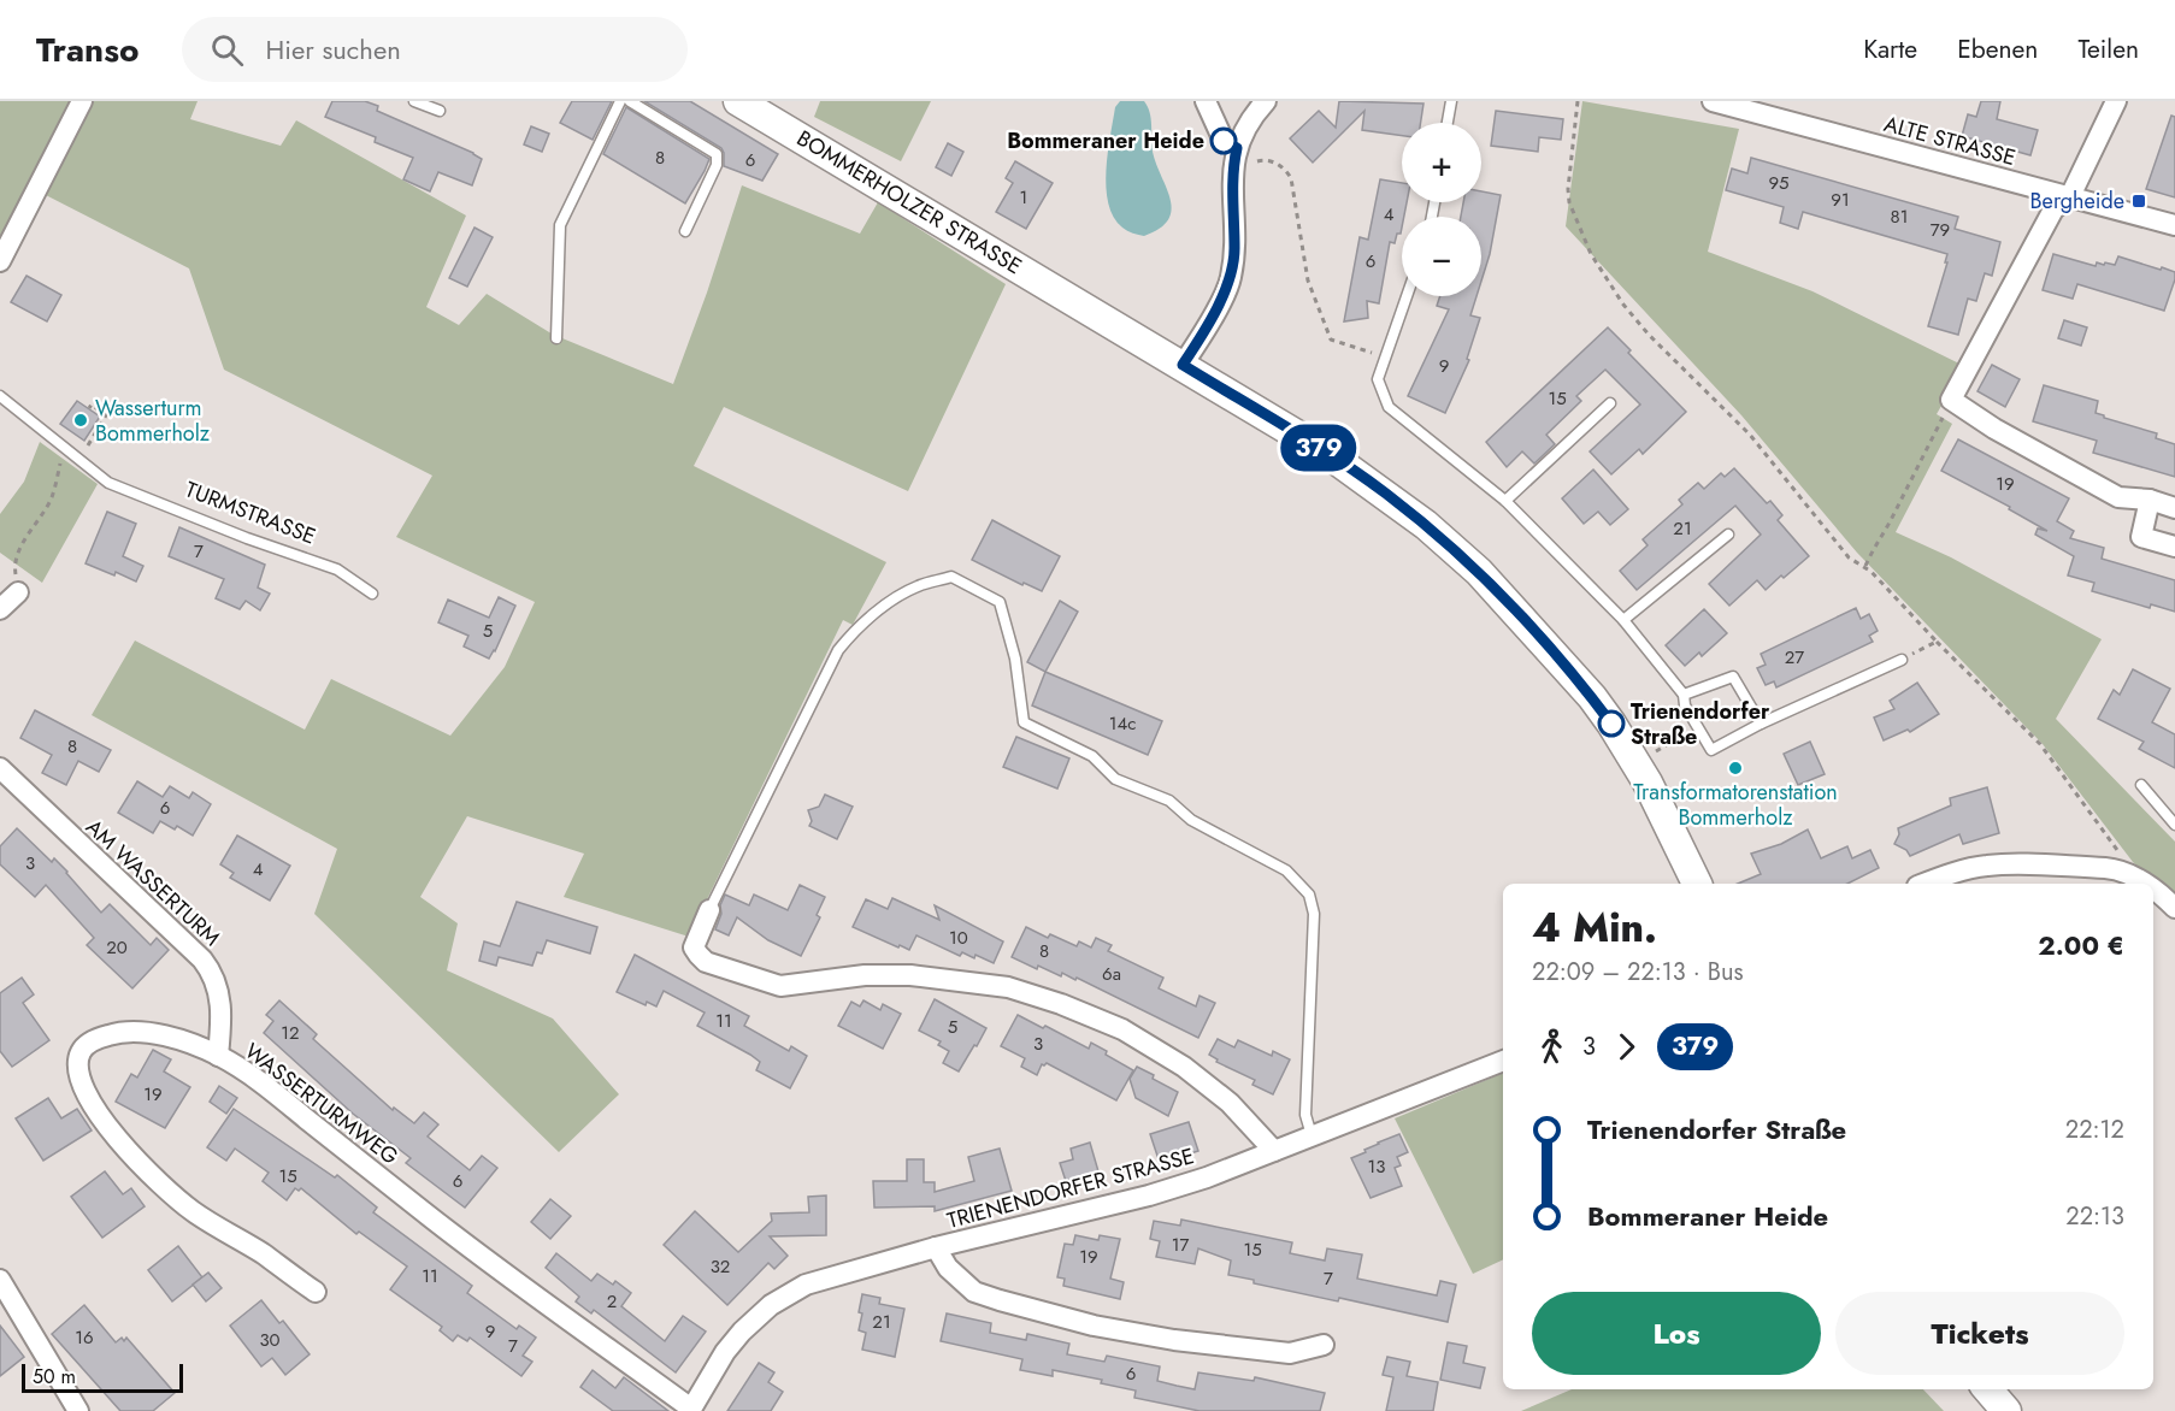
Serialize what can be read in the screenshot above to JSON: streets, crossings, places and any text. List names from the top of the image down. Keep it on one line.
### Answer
{"streets":{"main road":["BOMMERHOLZER STRASSE"],"street":["ALTE STRASSE","AM WASSERTURM","WASSERTURMWEG","TRIENENDORFER STRASSE"],"lane":["TURMSTRASSE"]},"crossings":[["AM WASSERTURM","WASSERTURMWEG"],["WASSERTURMWEG","TRIENENDORFER STRASSE"]],"places":{"other":["Bommeraner Heide","Wasserturm Bommerholz","Trienendorfer Straße","Transformatorenstation Bommerholz"],"transit":["Bergheide"]},"lines":["bus line 379"],"house_numbers":["8","6","95","1","91","4","81","79","6","9","15","19","21","7","5","27","14c","8","6","3","4","10","20","8","6a","11","5","12","3","19","13","15","6","17","15","19","32","11","7","2","21","9","16","30","7","6"],"scale_bar":"50 m","page":{"header":"Transo","search":"Hier suchen","nav":["Karte","Ebenen","Teilen"],"on_map":"379","map_buttons":["+","−"],"heading":["4 Min.","22:09 – 22:13 · Bus","2.00 €"],"legs":["3","379"],"list":[{"name":"Trienendorfer Straße","value":"22:12"},{"name":"Bommeraner Heide","value":"22:13"}],"buttons":["Los","Tickets"],"scale":"50 m"}}
